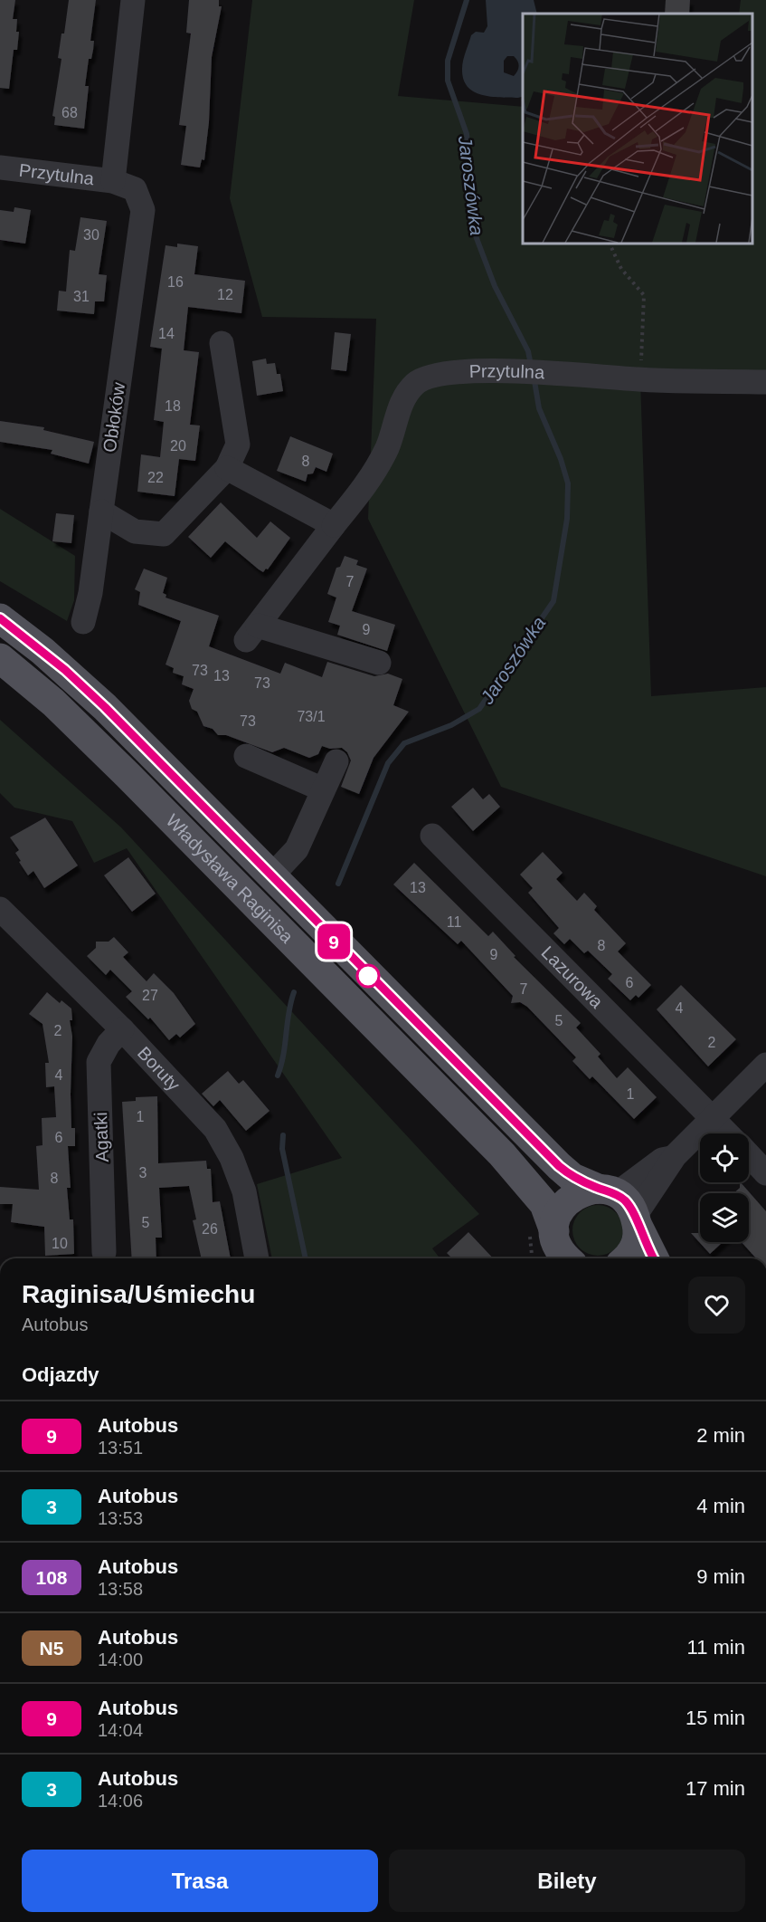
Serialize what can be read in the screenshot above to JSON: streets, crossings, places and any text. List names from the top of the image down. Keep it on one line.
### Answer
{"streets":{"main road":["Władysława Raginisa"],"street":["Przytulna","Obłoków","Lazurowa","Boruty","Agatki"]},"crossings":[["Przytulna","Obłoków"],["Boruty","Agatki"]],"water":["Jaroszówka"],"lines":["bus line 9"],"house_numbers":["68","30","16","12","31","14","18","20","8","22","7","9","73","13","73","73/1","73","13","11","8","9","6","7","27","4","5","2","2","4","1","1","6","3","8","5","26","10"],"page":{"on_map":"9","heading":[["Raginisa/Uśmiechu","Autobus"],"Odjazdy"],"list":[{"mark":"9","name":"Autobus","note":"13:51","value":"2 min"},{"mark":"3","name":"Autobus","note":"13:53","value":"4 min"},{"mark":"108","name":"Autobus","note":"13:58","value":"9 min"},{"mark":"N5","name":"Autobus","note":"14:00","value":"11 min"},{"mark":"9","name":"Autobus","note":"14:04","value":"15 min"},{"mark":"3","name":"Autobus","note":"14:06","value":"17 min"}],"buttons":["Trasa","Bilety"]}}
